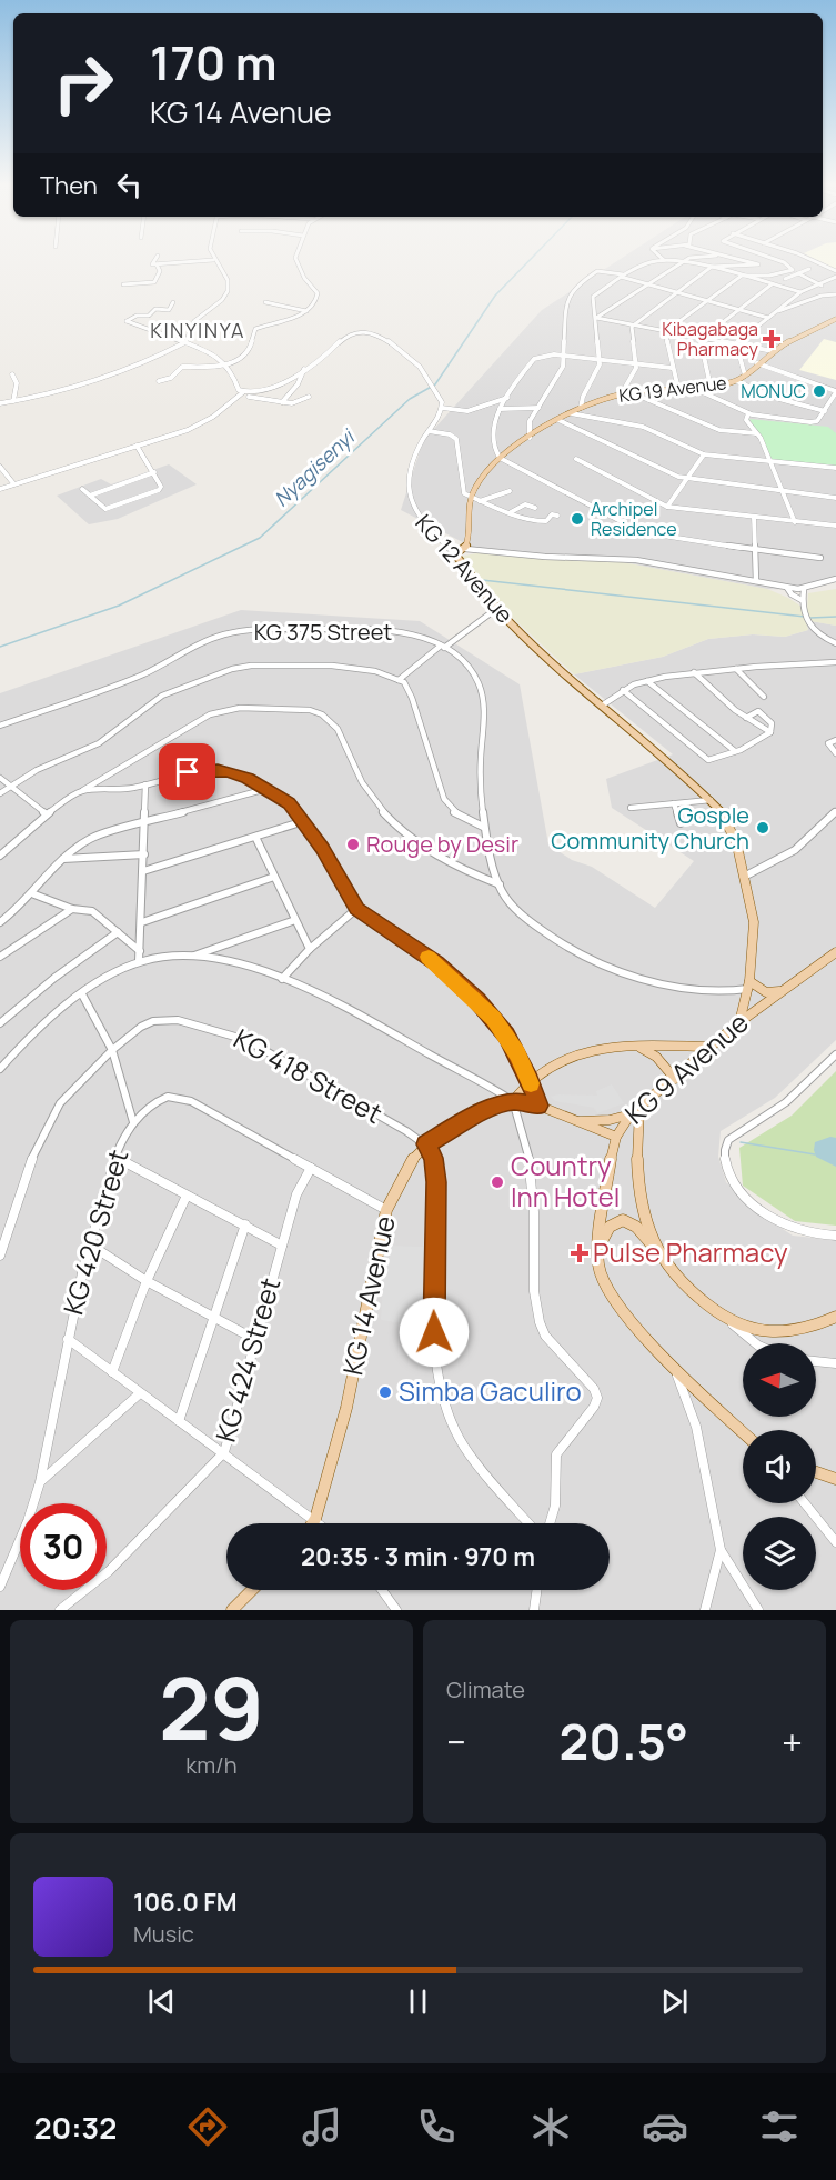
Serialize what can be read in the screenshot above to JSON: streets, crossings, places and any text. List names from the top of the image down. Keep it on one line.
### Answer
{"streets":{"main road":["KG 19 Avenue","KG 12 Avenue","KG 9 Avenue","KG 14 Avenue"],"street":["KG 375 Street","KG 418 Street","KG 420 Street","KG 424 Street"]},"crossings":[["KG 12 Avenue","KG 375 Street"],["KG 12 Avenue","KG 9 Avenue"],["KG 418 Street","KG 14 Avenue"],["KG 420 Street","KG 14 Avenue"],["KG 420 Street","KG 424 Street"]],"districts":["KINYINYA"],"water":["Nyagisenyi"],"places":{"health":["Kibagabaga Pharmacy","Pulse Pharmacy"],"other":["MONUC","Archipel Residence","Gosple Community Church","Rouge by Desir","Country Inn Hotel","Simba Gaculiro"]},"north":"left","page":{"turn":["170 m","KG 14 Avenue"],"then":"Then","limit":"30","trip":"20:35 · 3 min · 970 m","tile":[["29","km/h"],"Climate"],"heat":["−","20.5°","+"],"song":["106.0 FM","Music"],"tabs":"20:32"}}
